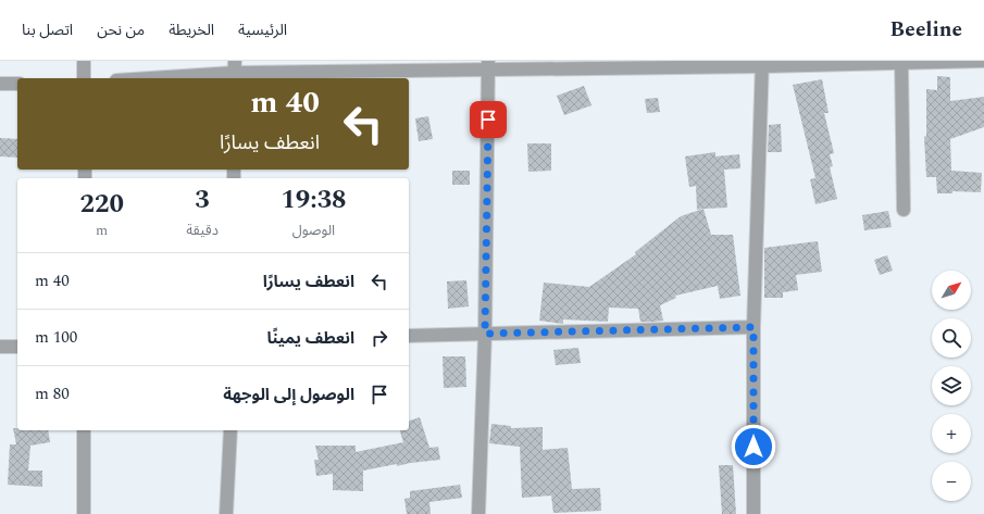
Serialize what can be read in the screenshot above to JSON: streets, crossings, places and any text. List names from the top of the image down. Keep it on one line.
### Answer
{"north":"top right","page":{"header":"Beeline","nav":["الرئيسية","الخريطة","من نحن","اتصل بنا"],"turn":["40 m","انعطف يسارًا"],"eta":["19:38","الوصول","3","دقيقة","220","m"],"list":[{"name":"انعطف يسارًا","value":"40 m"},{"name":"انعطف يمينًا","value":"100 m"},{"name":"الوصول إلى الوجهة","value":"80 m"}],"map_buttons":["+","−"]}}
